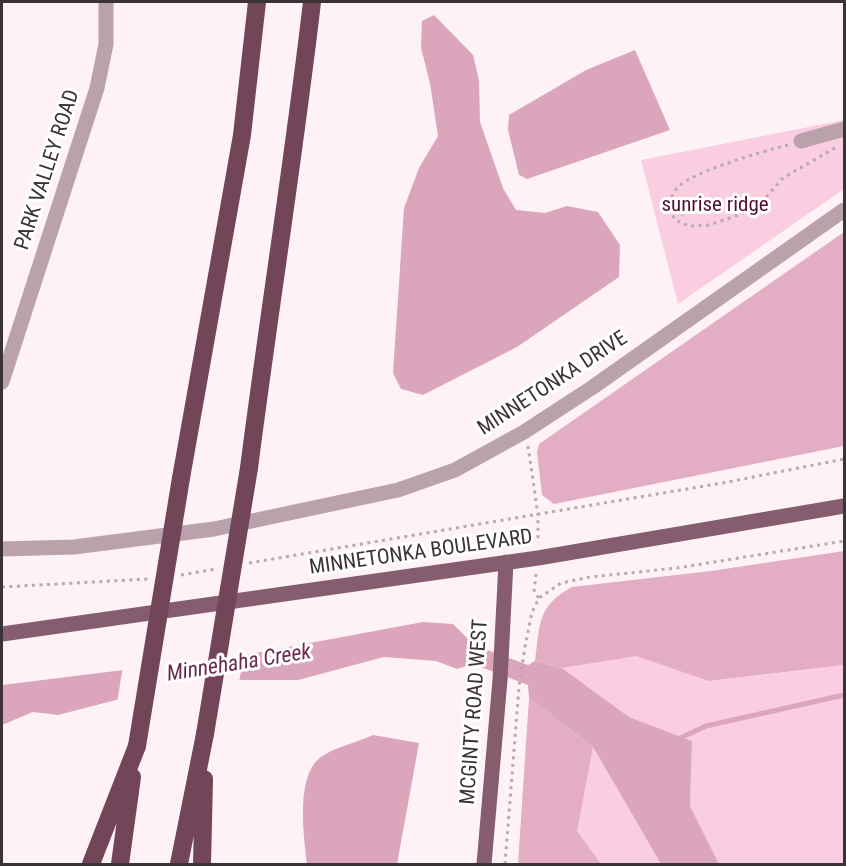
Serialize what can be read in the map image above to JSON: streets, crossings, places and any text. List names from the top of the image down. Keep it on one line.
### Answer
{"streets":{"main road":["MINNETONKA BOULEVARD","MCGINTY ROAD WEST"],"street":["PARK VALLEY ROAD","MINNETONKA DRIVE"]},"crossings":[["MINNETONKA BOULEVARD","MCGINTY ROAD WEST"]],"water":["Minnehaha Creek"],"parks":["sunrise ridge"]}
